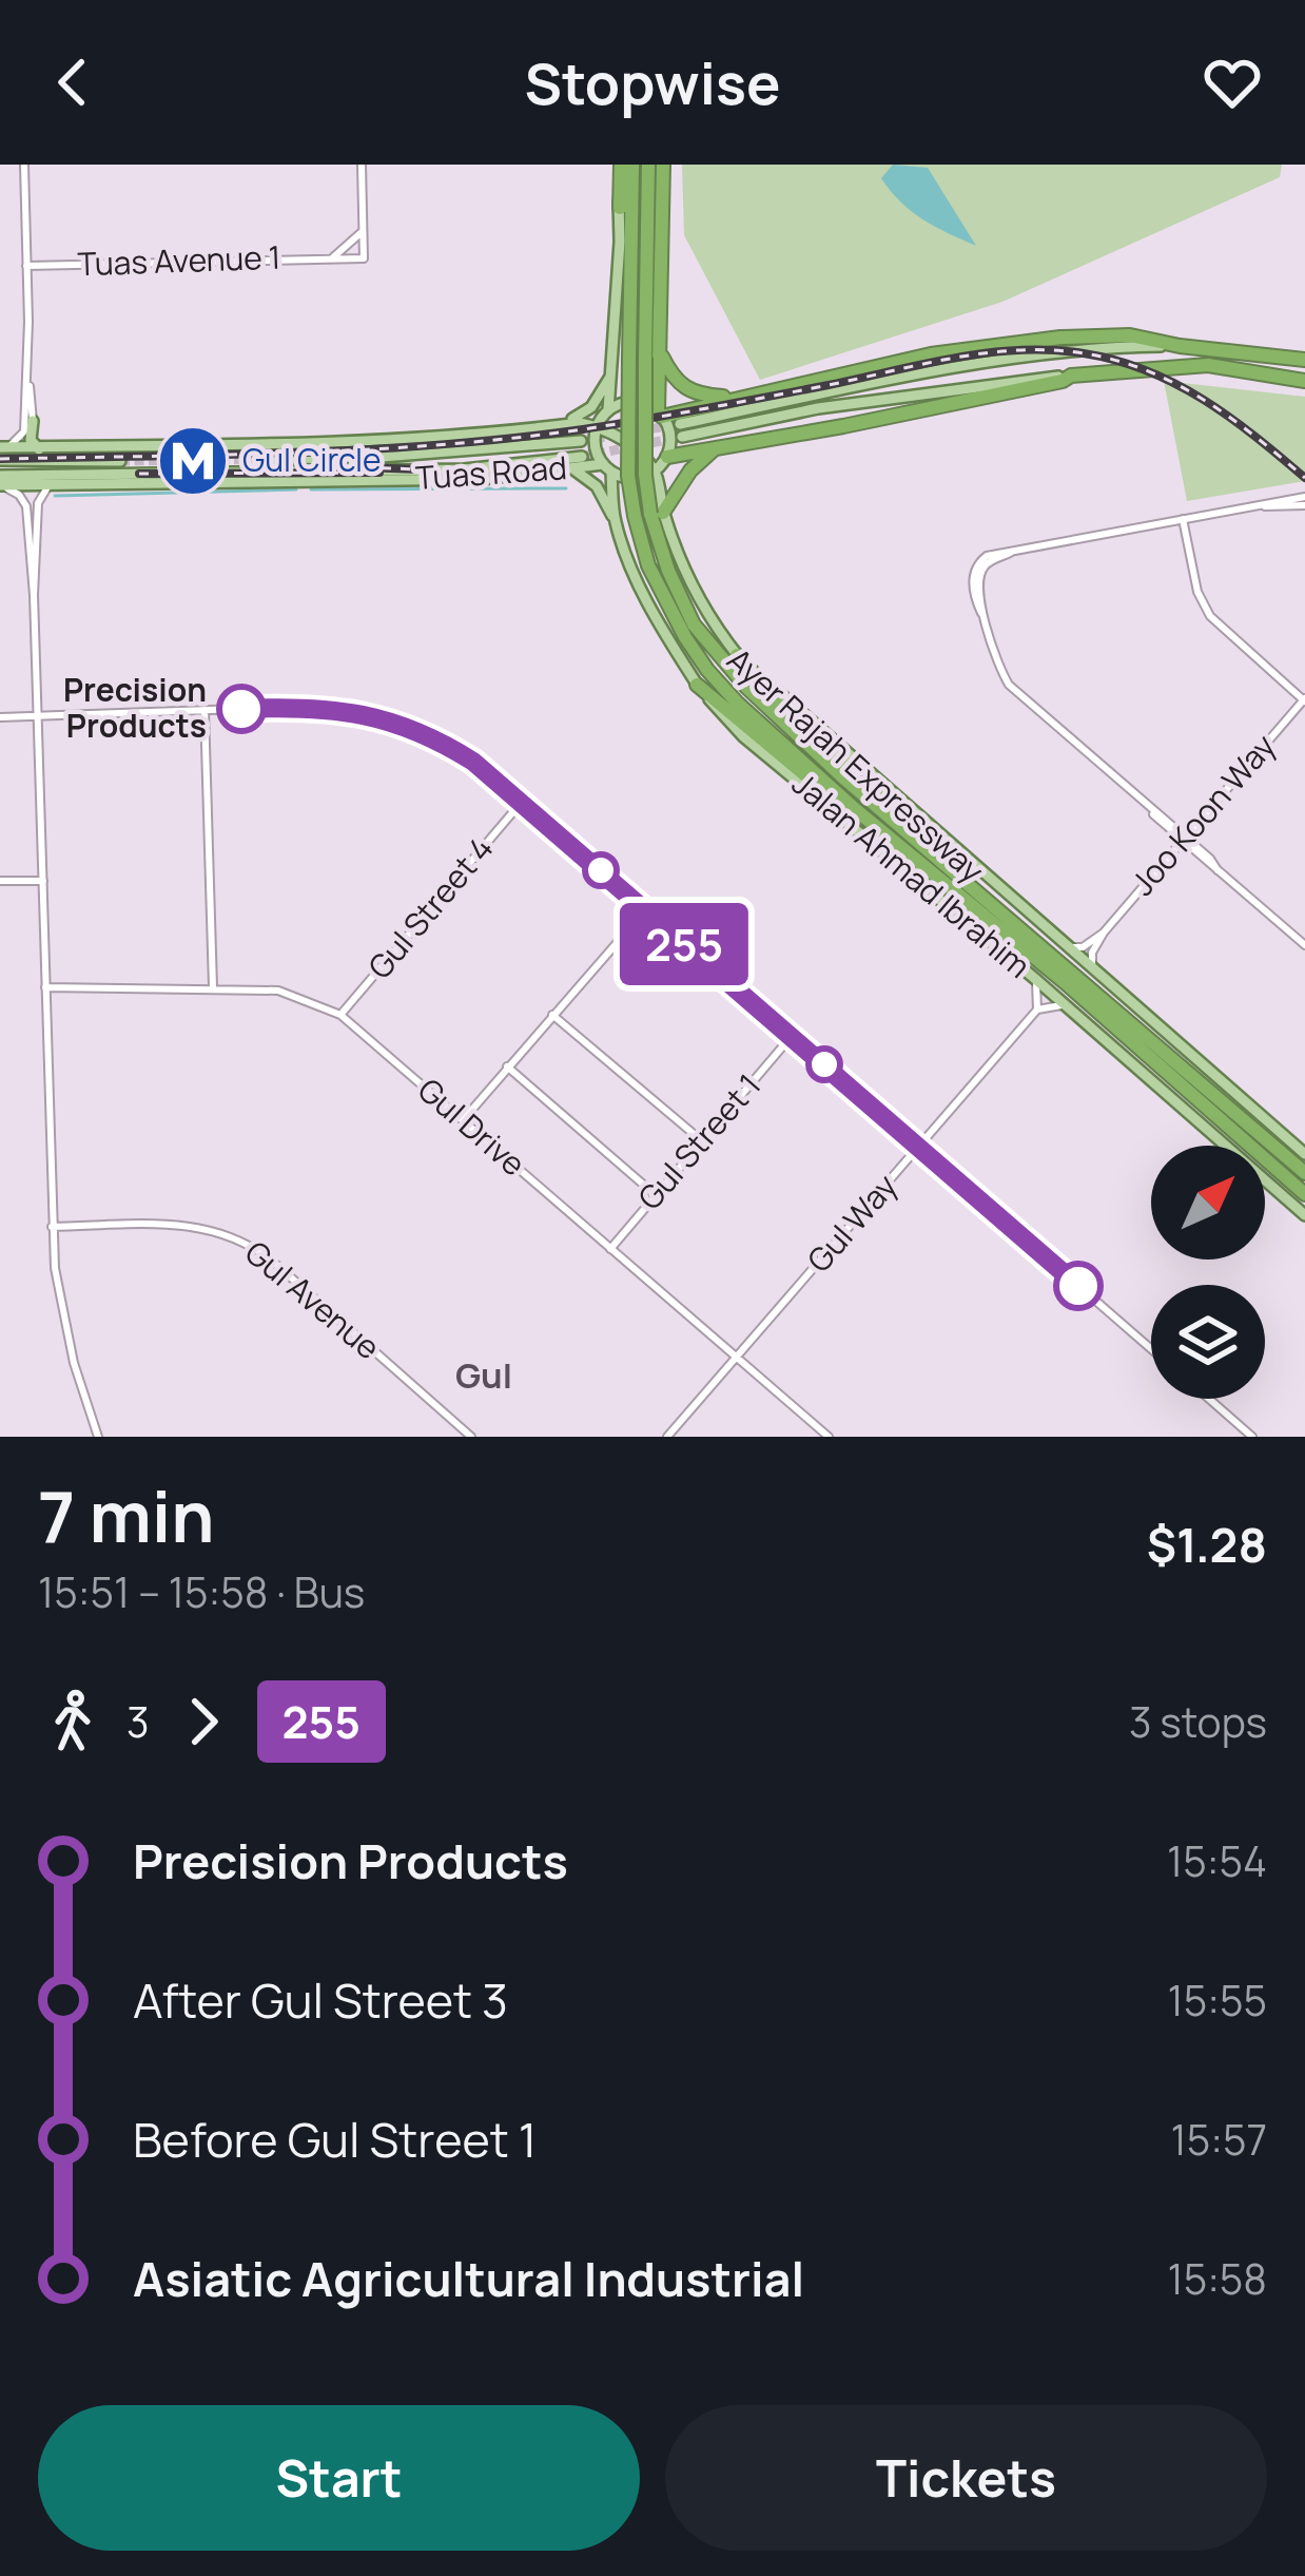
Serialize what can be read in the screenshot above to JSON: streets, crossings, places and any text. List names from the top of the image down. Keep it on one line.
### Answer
{"streets":{"highway":["Ayer Rajah Expressway"],"main road":["Tuas Road","Jalan Ahmad Ibrahim"],"street":["Tuas Avenue 1","Joo Koon Way","Gul Street 4","Gul Drive","Gul Street 1","Gul Way","Gul Avenue"]},"crossings":[["Tuas Road","Jalan Ahmad Ibrahim"],["Ayer Rajah Expressway","Jalan Ahmad Ibrahim"],["Gul Street 4","Gul Drive"],["Gul Drive","Gul Street 1"],["Gul Drive","Gul Way"]],"districts":["Gul"],"places":{"metro station":["Gul Circle"],"other":["Precision Products"]},"lines":["bus line 255"],"north":"top right","page":{"header":"Stopwise","on_map":"255","heading":["7 min","15:51 – 15:58 · Bus","$1.28"],"legs":["3","255","3 stops"],"list":[{"name":"Precision Products","value":"15:54"},{"name":"After Gul Street 3","value":"15:55"},{"name":"Before Gul Street 1","value":"15:57"},{"name":"Asiatic Agricultural Industrial","value":"15:58"}],"buttons":["Start","Tickets"]}}
